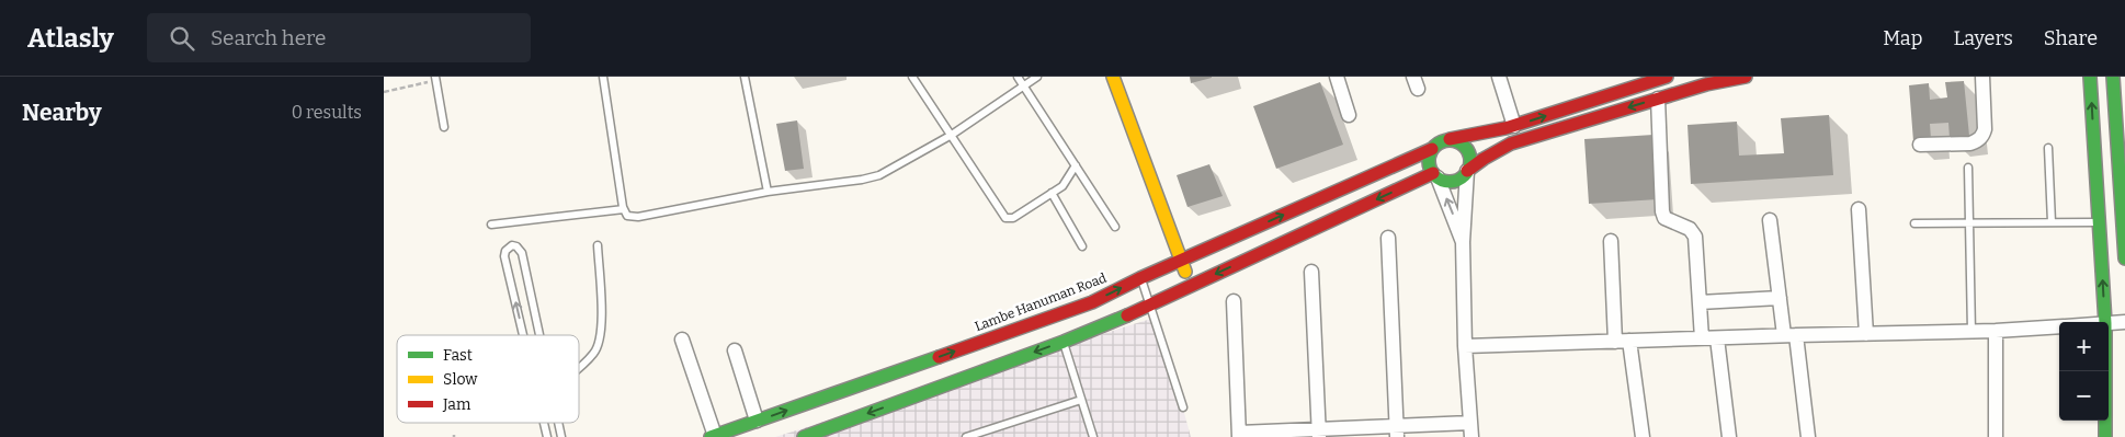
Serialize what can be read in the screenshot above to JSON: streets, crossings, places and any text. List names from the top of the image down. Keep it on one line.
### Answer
{"streets":{"main road":["Lambe Hanuman Road"]},"legend":["Fast","Slow","Jam"],"page":{"header":"Atlasly","search":"Search here","nav":["Map","Layers","Share"],"heading":["Nearby","0 results"],"map_buttons":["+","−"]}}
